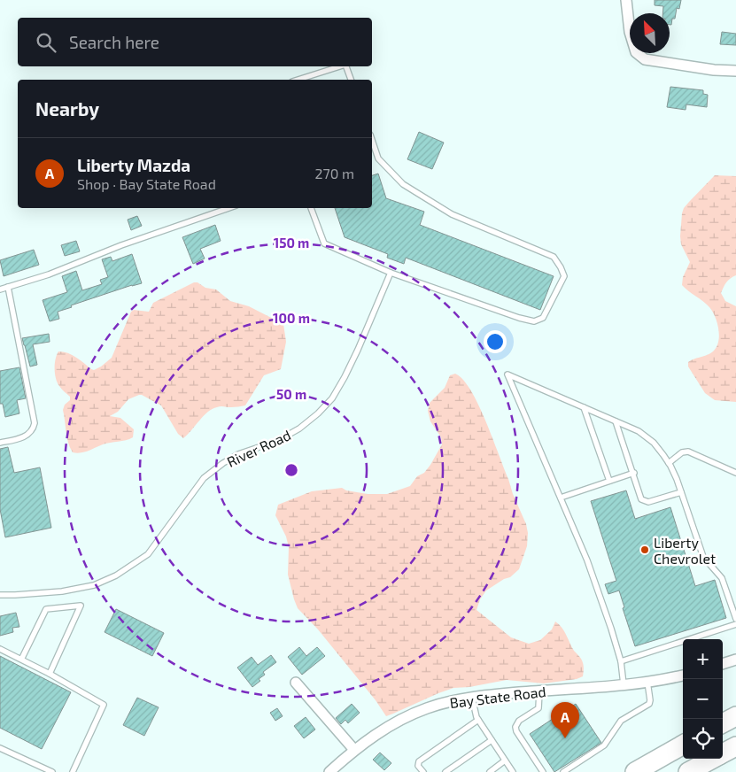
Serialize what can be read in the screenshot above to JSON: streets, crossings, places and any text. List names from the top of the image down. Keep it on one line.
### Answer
{"streets":{"street":["Bay State Road"],"lane":["River Road"]},"places":["Liberty Chevrolet"],"north":"top left","page":{"search":"Search here","heading":"Nearby","list":[{"mark":"A","name":"Liberty Mazda","note":"Shop · Bay State Road","value":"270 m"}],"map_buttons":["+","−"],"pins":"A"},"rings":["150 m","100 m","50 m"]}
